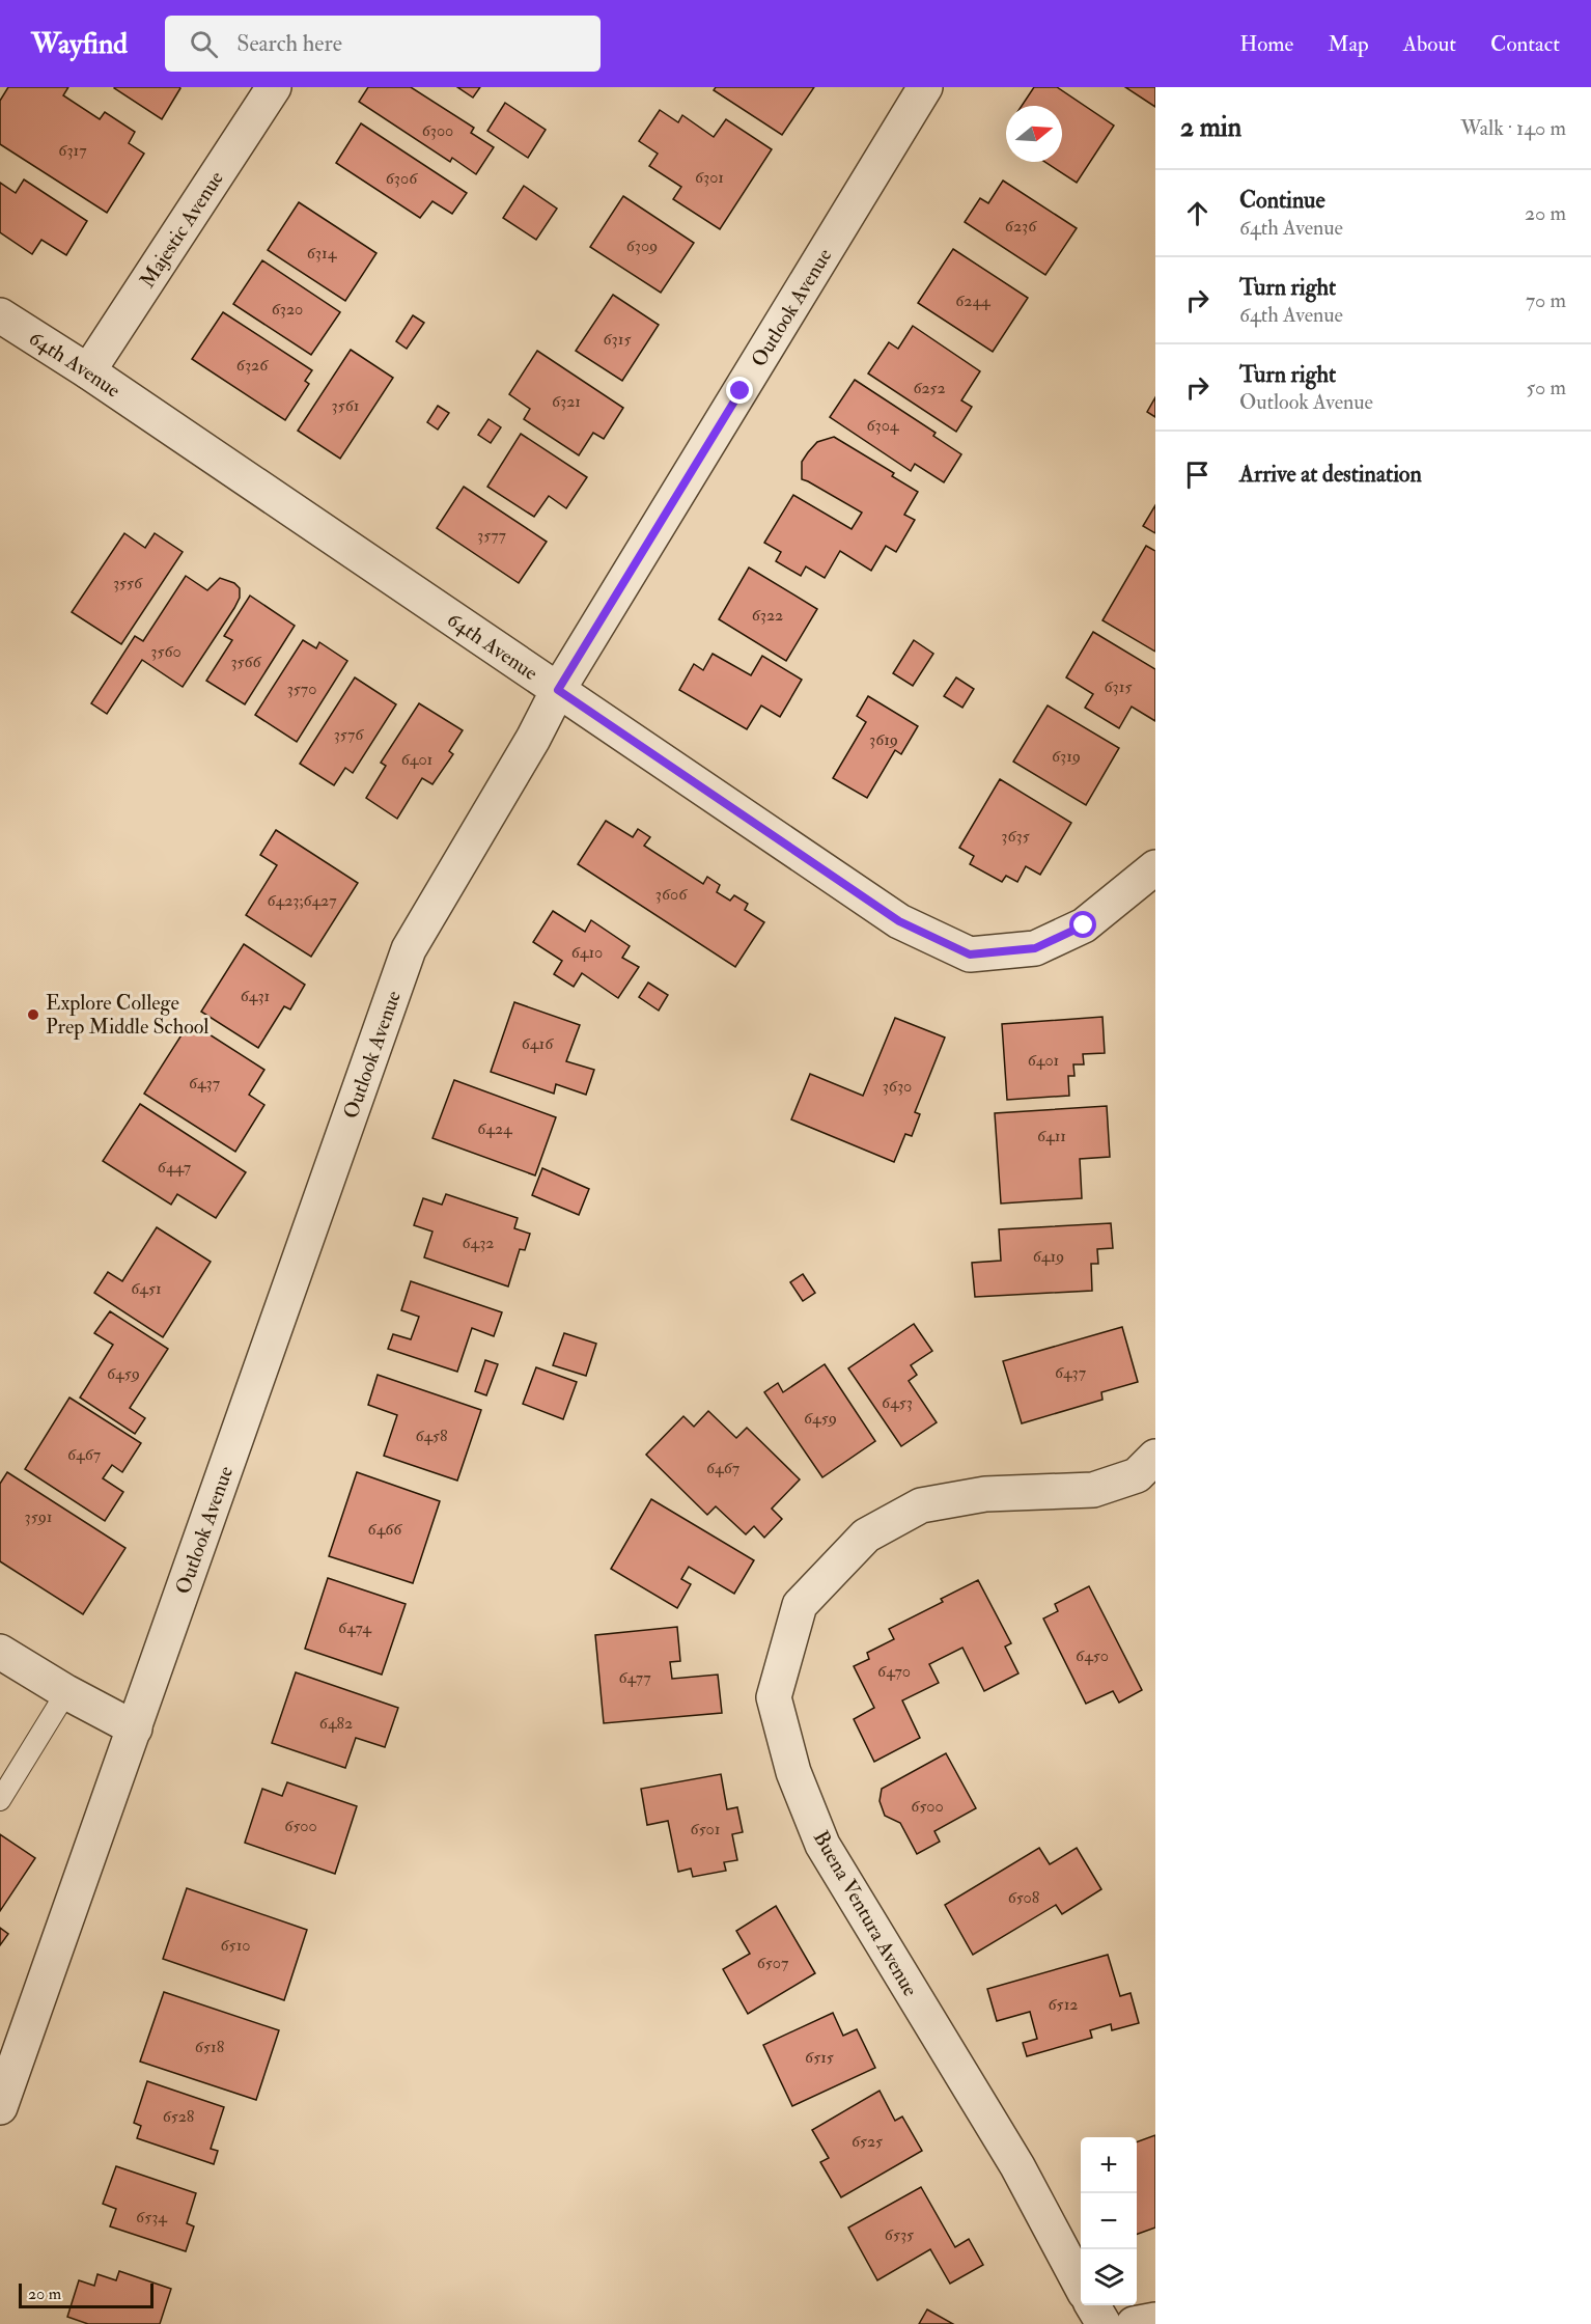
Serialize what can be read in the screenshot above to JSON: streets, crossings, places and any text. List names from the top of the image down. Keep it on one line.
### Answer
{"streets":{"street":["Majestic Avenue","Outlook Avenue","64th Avenue","Buena Ventura Avenue"]},"crossings":[["Majestic Avenue","64th Avenue"],["Outlook Avenue","64th Avenue"]],"places":["Explore College Prep Middle School"],"house_numbers":["6300","6317","6301","6306","6236","6309","6314","6244","6320","6315","6326","6252","6321","3561","6304","3577","3556","6322","3560","3566","6315","3570","3576","3619","6319","6401","3635","3606","6423;6427","6410","6431","6416","6401","6437","3630","6424","6411","6447","6432","6419","6451","6437","6459","6453","6459","6458","6467","6467","3591","6466","6474","6450","6470","6477","6482","6500","6500","6501","6508","6510","6507","6512","6518","6515","6528","6525","6534","6535"],"scale_bar":"20 m","north":"right","page":{"header":"Wayfind","search":"Search here","nav":["Home","Map","About","Contact"],"heading":["2 min","Walk · 140 m"],"list":[["Continue","64th Avenue","20 m"],["Turn right","64th Avenue","70 m"],["Turn right","Outlook Avenue","50 m"],"Arrive at destination"],"map_buttons":["+","−"],"scale":"20 m"}}
